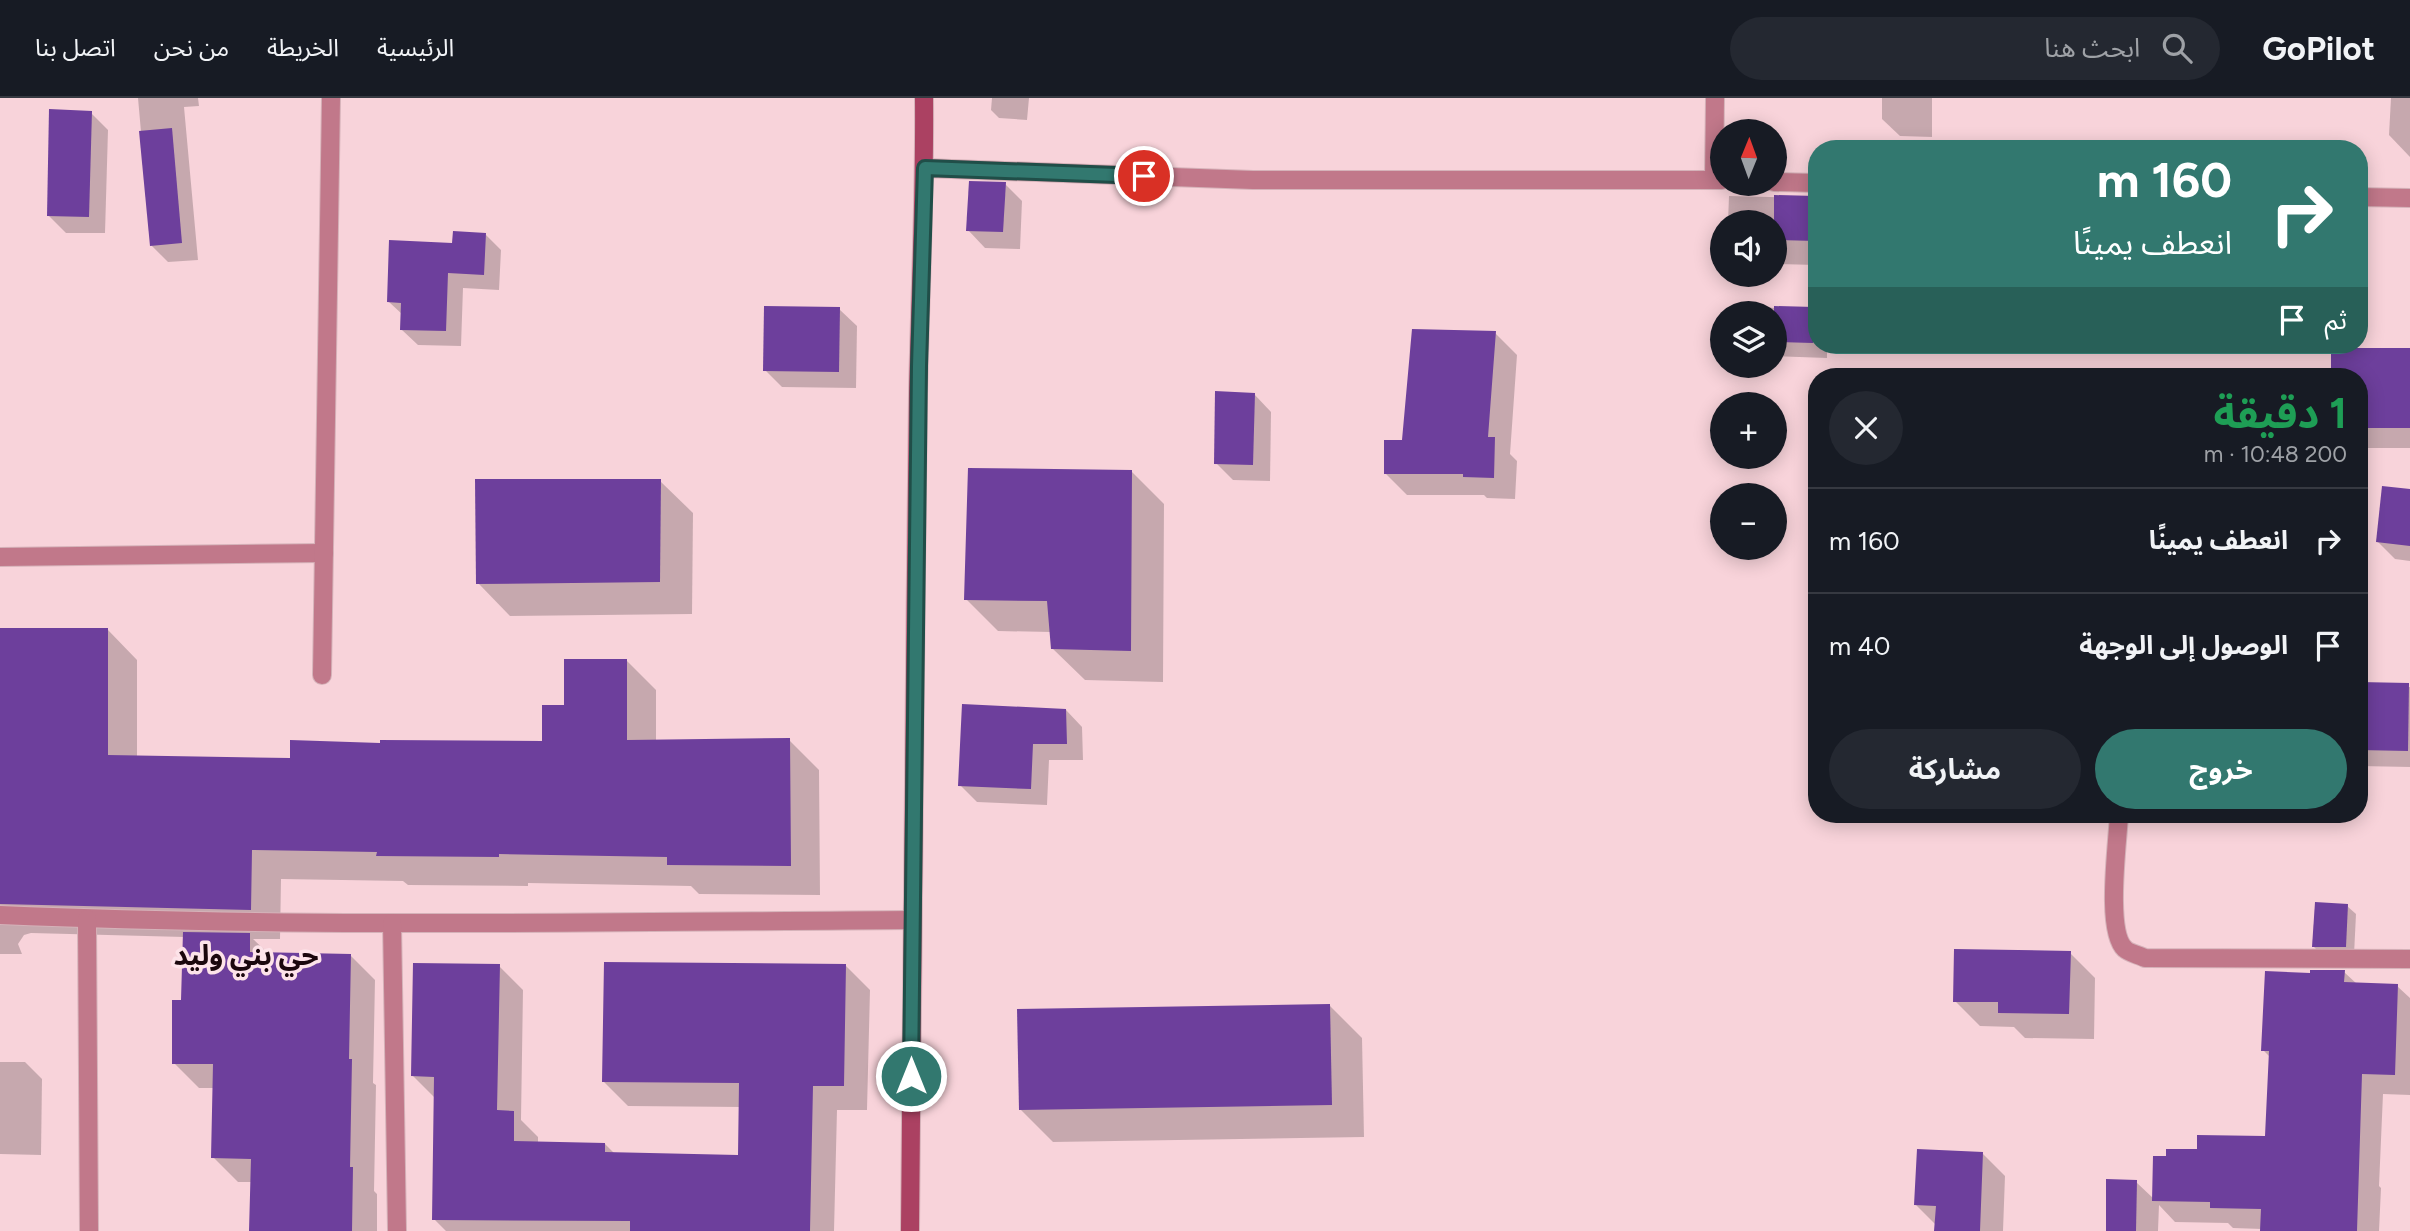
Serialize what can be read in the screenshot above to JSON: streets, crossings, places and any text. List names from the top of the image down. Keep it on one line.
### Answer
{"districts":["حي بني وليد"],"north":"top","page":{"header":"GoPilot","search":"ابحث هنا","nav":["الرئيسية","الخريطة","من نحن","اتصل بنا"],"map_buttons":["+","−"],"turn":["160 m","انعطف يمينًا"],"then":"ثم","heading":["1 دقيقة","200 m · 10:48"],"list":[{"name":"انعطف يمينًا","value":"160 m"},{"name":"الوصول إلى الوجهة","value":"40 m"}],"buttons":["خروج","مشاركة"]}}
